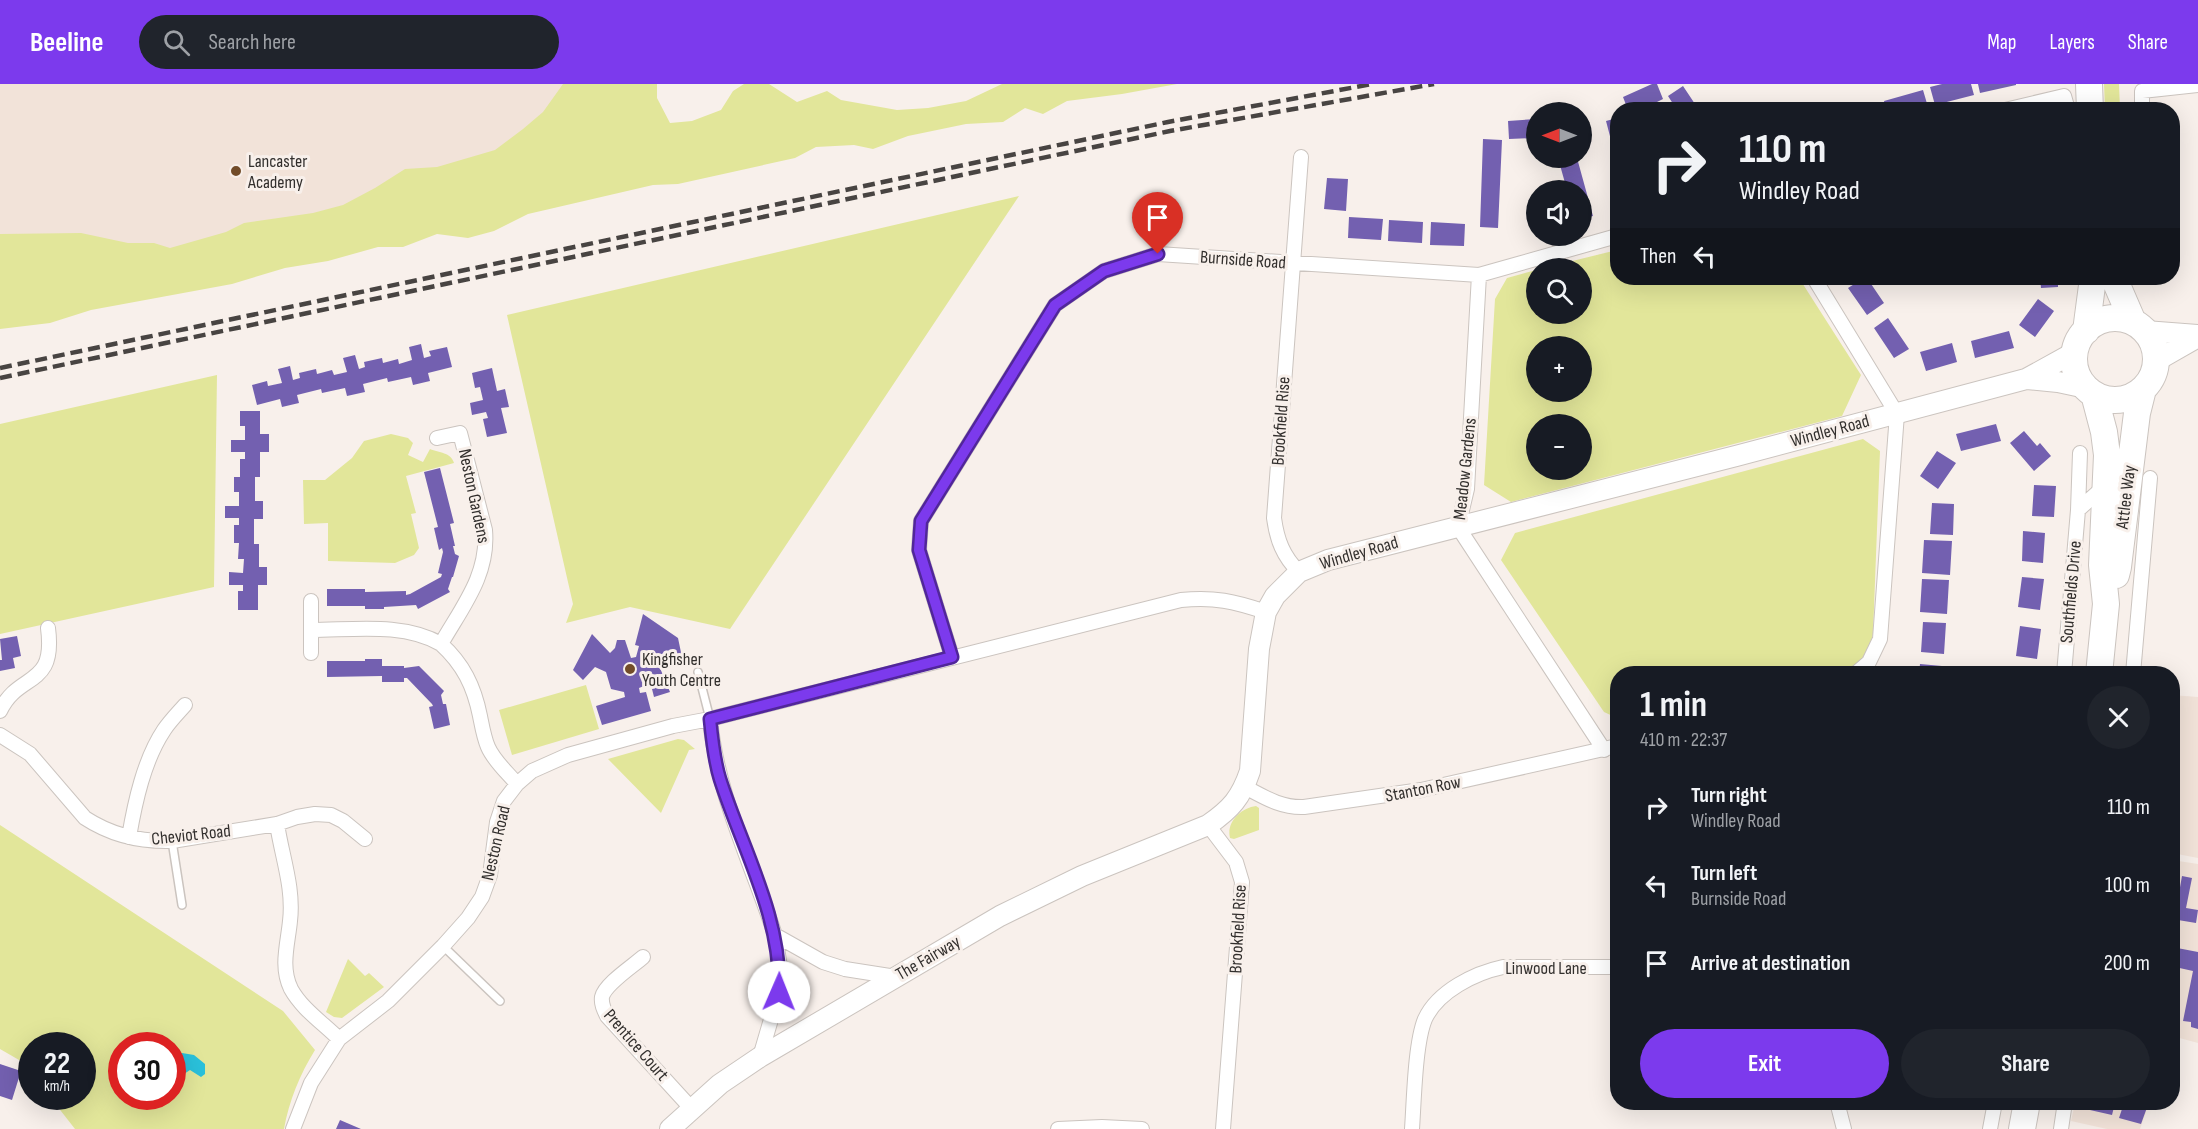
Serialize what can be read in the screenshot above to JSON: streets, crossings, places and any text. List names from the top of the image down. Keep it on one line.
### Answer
{"streets":{"highway":["Attlee Way"],"street":["Burnside Road","Brookfield Rise","Windley Road","Meadow Gardens","Neston Gardens","Southfields Drive","Stanton Row","Cheviot Road","Neston Road","The Fairway","Linwood Lane","Prentice Court"]},"crossings":[["Burnside Road","Brookfield Rise"],["Burnside Road","Meadow Gardens"],["Brookfield Rise","Windley Road"],["Brookfield Rise","The Fairway"],["Windley Road","Meadow Gardens"],["Windley Road","Attlee Way"],["The Fairway","Prentice Court"]],"places":["Lancaster Academy","Kingfisher Youth Centre"],"north":"left","page":{"header":"Beeline","search":"Search here","nav":["Map","Layers","Share"],"map_buttons":["+","−"],"turn":["110 m","Windley Road"],"then":"Then","heading":["1 min","410 m · 22:37"],"list":[{"name":"Turn right","note":"Windley Road","value":"110 m"},{"name":"Turn left","note":"Burnside Road","value":"100 m"},{"name":"Arrive at destination","value":"200 m"}],"buttons":["Exit","Share"],"speed":"22 km/h","limit":"30"}}
